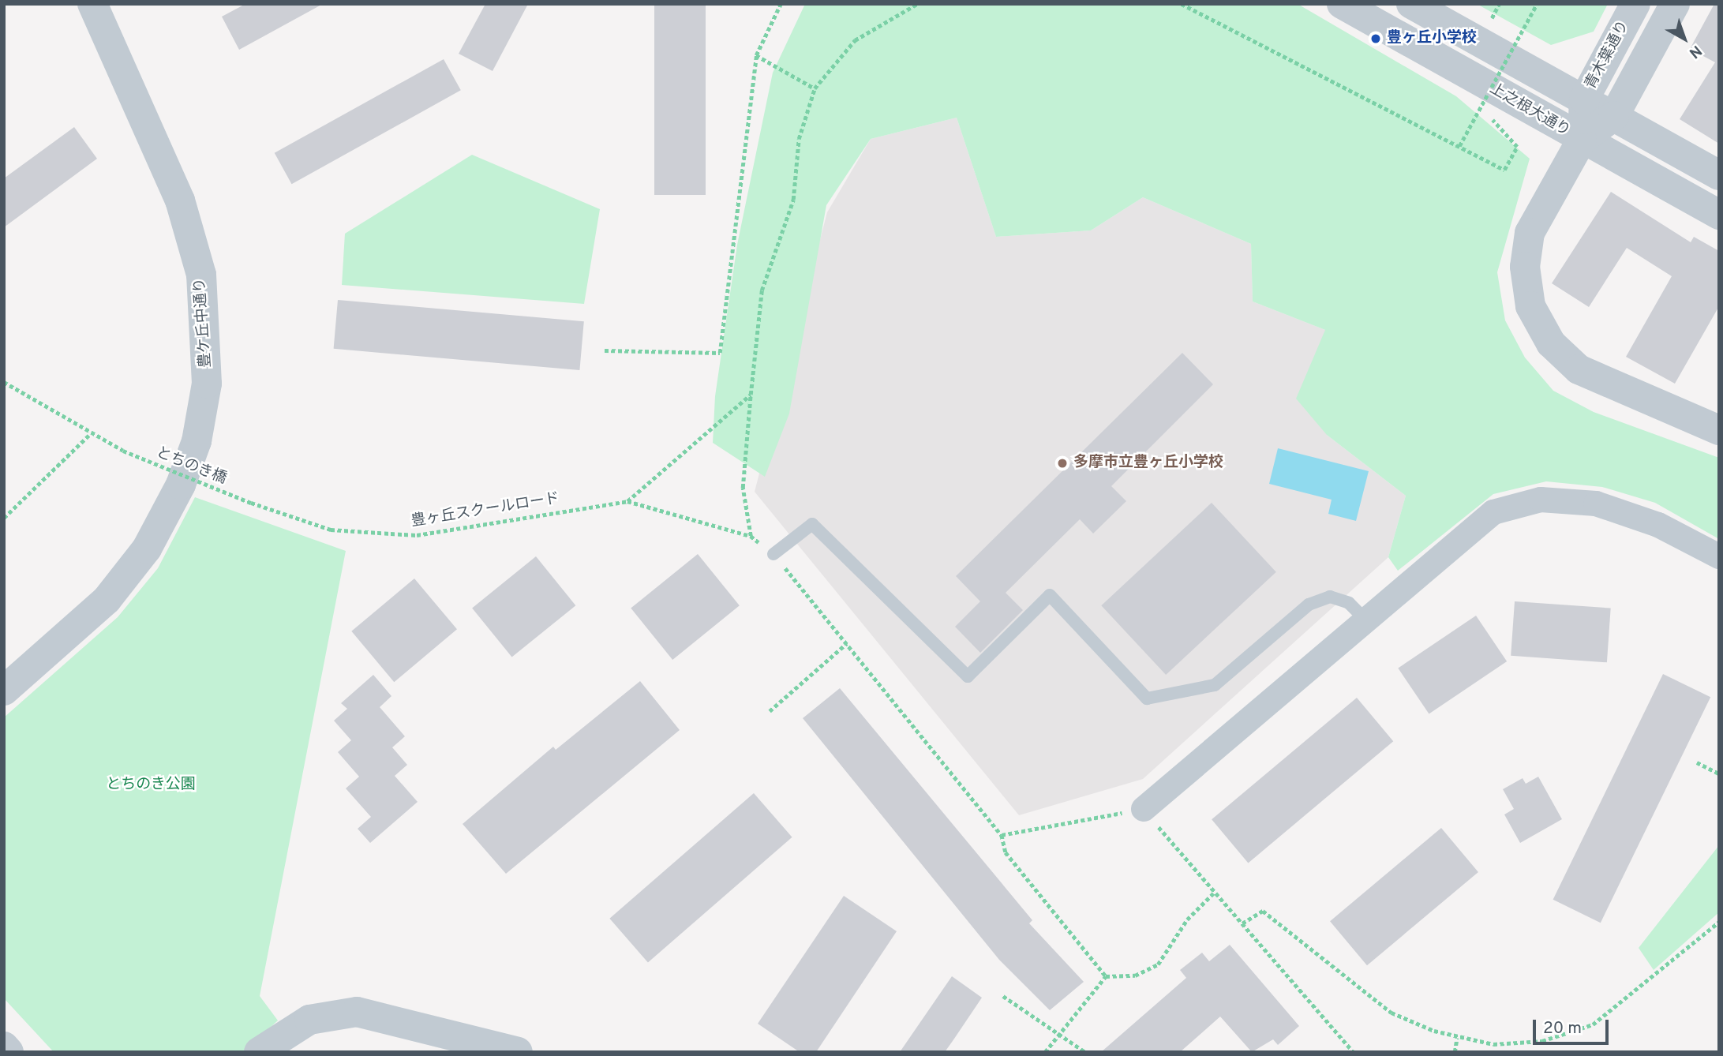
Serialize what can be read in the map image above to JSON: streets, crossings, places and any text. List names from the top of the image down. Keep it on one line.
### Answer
{"streets":{"street":["青木葉通り","上之根大通り","豊ケ丘中通り"],"path":["とちのき橋","豊ヶ丘スクールロード"]},"crossings":[["青木葉通り","上之根大通り"],["とちのき橋","豊ヶ丘スクールロード"]],"parks":["とちのき公園"],"places":["豊ヶ丘小学校","多摩市立豊ヶ丘小学校"],"scale_bar":"20 m","north":"bottom right"}
